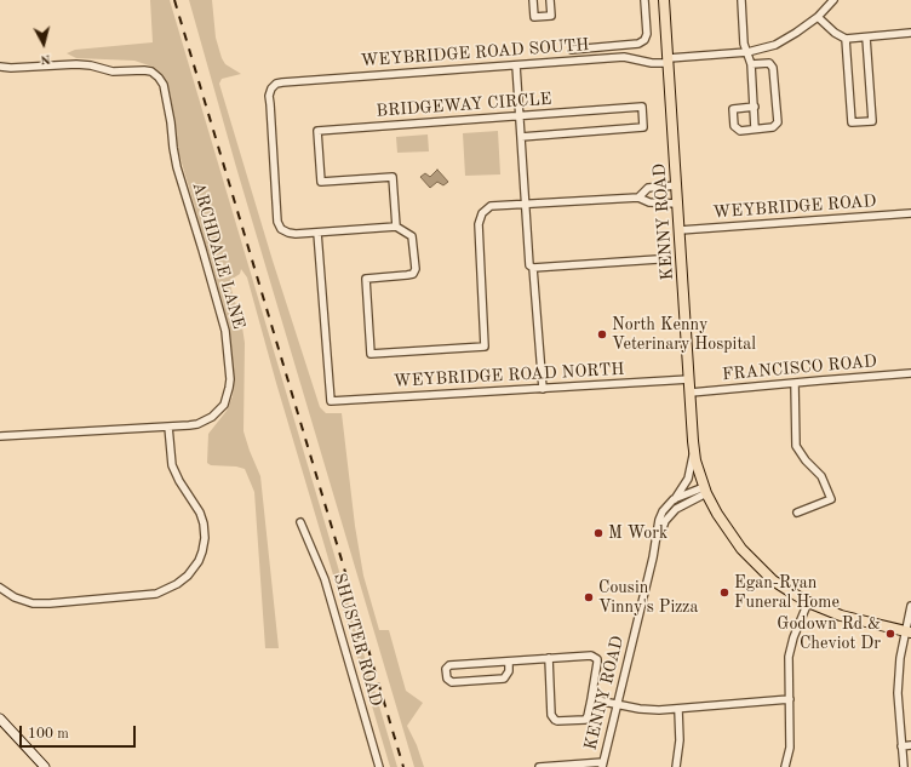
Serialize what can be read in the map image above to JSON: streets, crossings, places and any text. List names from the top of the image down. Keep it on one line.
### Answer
{"streets":{"main road":["KENNY ROAD"],"street":["WEYBRIDGE ROAD SOUTH","BRIDGEWAY CIRCLE","WEYBRIDGE ROAD","ARCHDALE LANE","FRANCISCO ROAD","WEYBRIDGE ROAD NORTH","SHUSTER ROAD"]},"crossings":[["WEYBRIDGE ROAD SOUTH","KENNY ROAD"],["WEYBRIDGE ROAD SOUTH","WEYBRIDGE ROAD NORTH"],["WEYBRIDGE ROAD","KENNY ROAD"],["KENNY ROAD","FRANCISCO ROAD"],["KENNY ROAD","WEYBRIDGE ROAD NORTH"]],"places":["North Kenny Veterinary Hospital","M Work","Egan-Ryan Funeral Home","Cousin Vinny's Pizza","Godown Rd & Cheviot Dr"],"scale_bar":"100 m","north":"bottom"}
